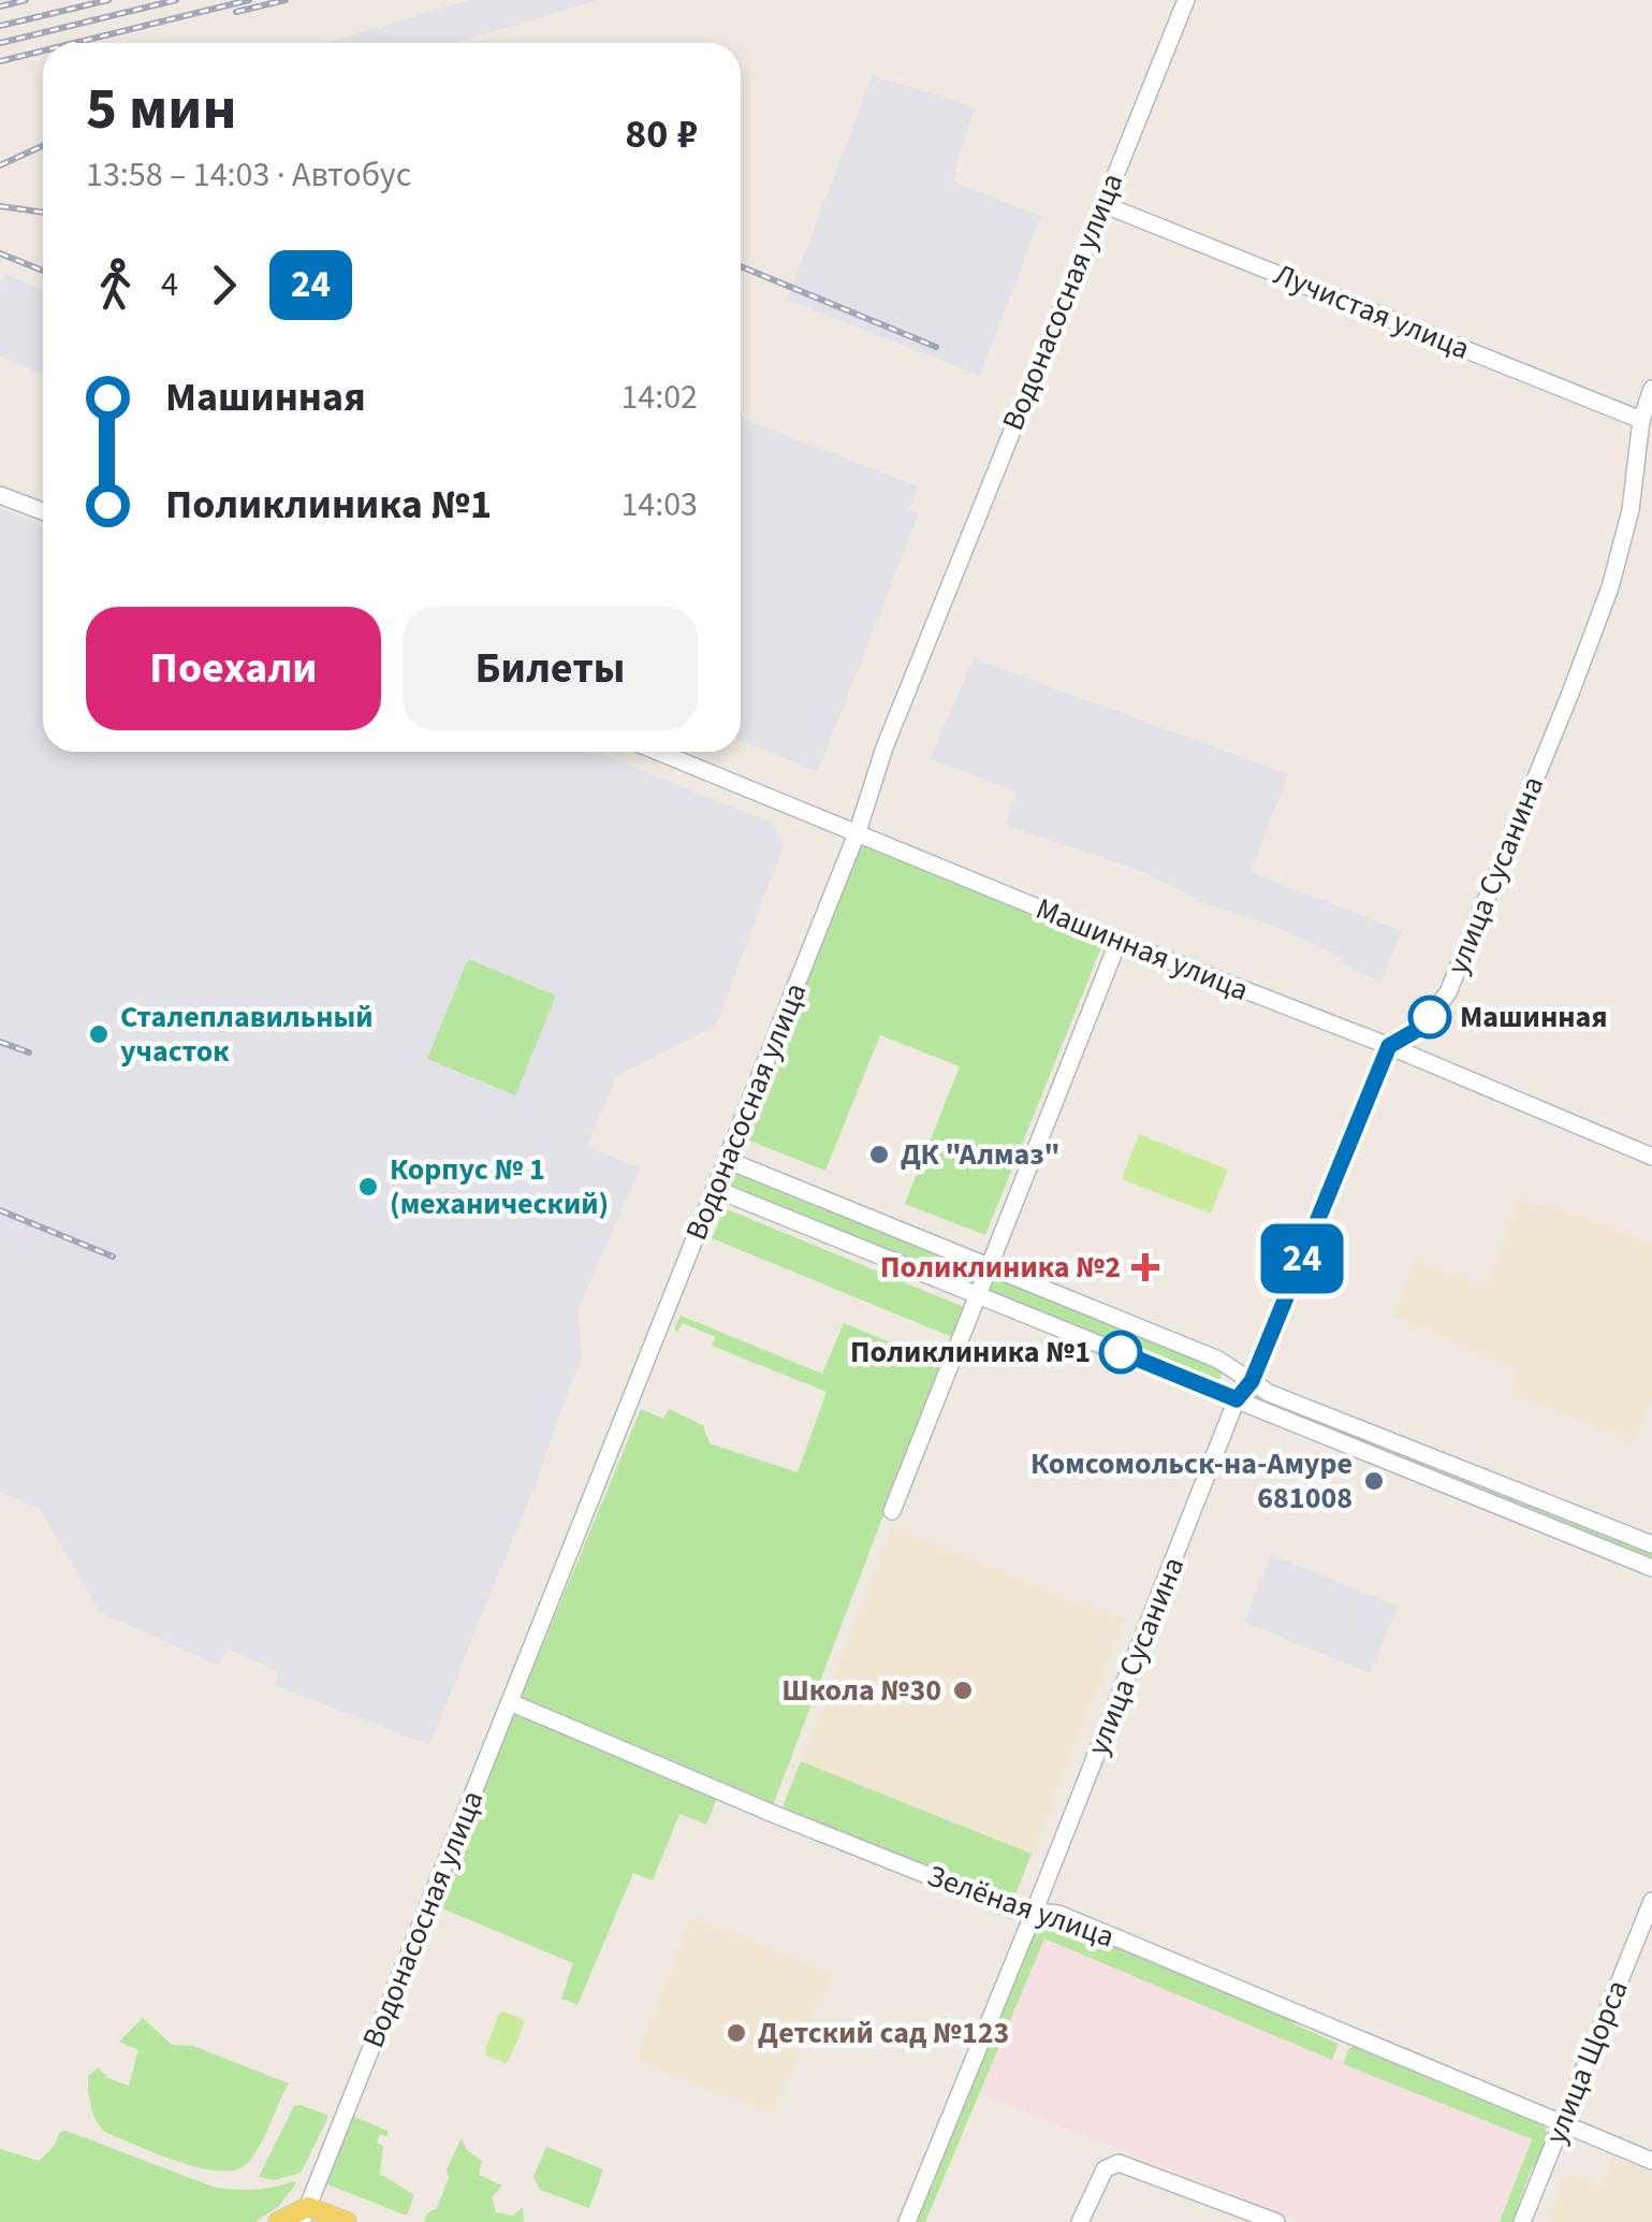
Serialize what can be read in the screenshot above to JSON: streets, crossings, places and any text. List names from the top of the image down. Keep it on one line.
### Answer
{"streets":{"street":["Водонасосная улица","Лучистая улица","улица Сусанина","Машинная улица","Зелёная улица","улица Щорса"]},"crossings":[["Водонасосная улица","Лучистая улица"],["Водонасосная улица","Машинная улица"],["Водонасосная улица","Зелёная улица"],["Лучистая улица","улица Сусанина"],["улица Сусанина","Машинная улица"],["улица Сусанина","Зелёная улица"],["Зелёная улица","улица Щорса"]],"places":{"other":["Машинная","Сталеплавильный участок","ДК \"Алмаз\"","Корпус № 1 (механический)","Поликлиника №1","Комсомольск-на-Амуре 681008","Школа №30","Детский сад №123"],"health":["Поликлиника №2"]},"lines":["bus line 24"],"page":{"on_map":"24","heading":["5 мин","13:58 – 14:03 · Автобус","80 ₽"],"legs":["4","24"],"list":[{"name":"Машинная","value":"14:02"},{"name":"Поликлиника №1","value":"14:03"}],"buttons":["Поехали","Билеты"]}}
